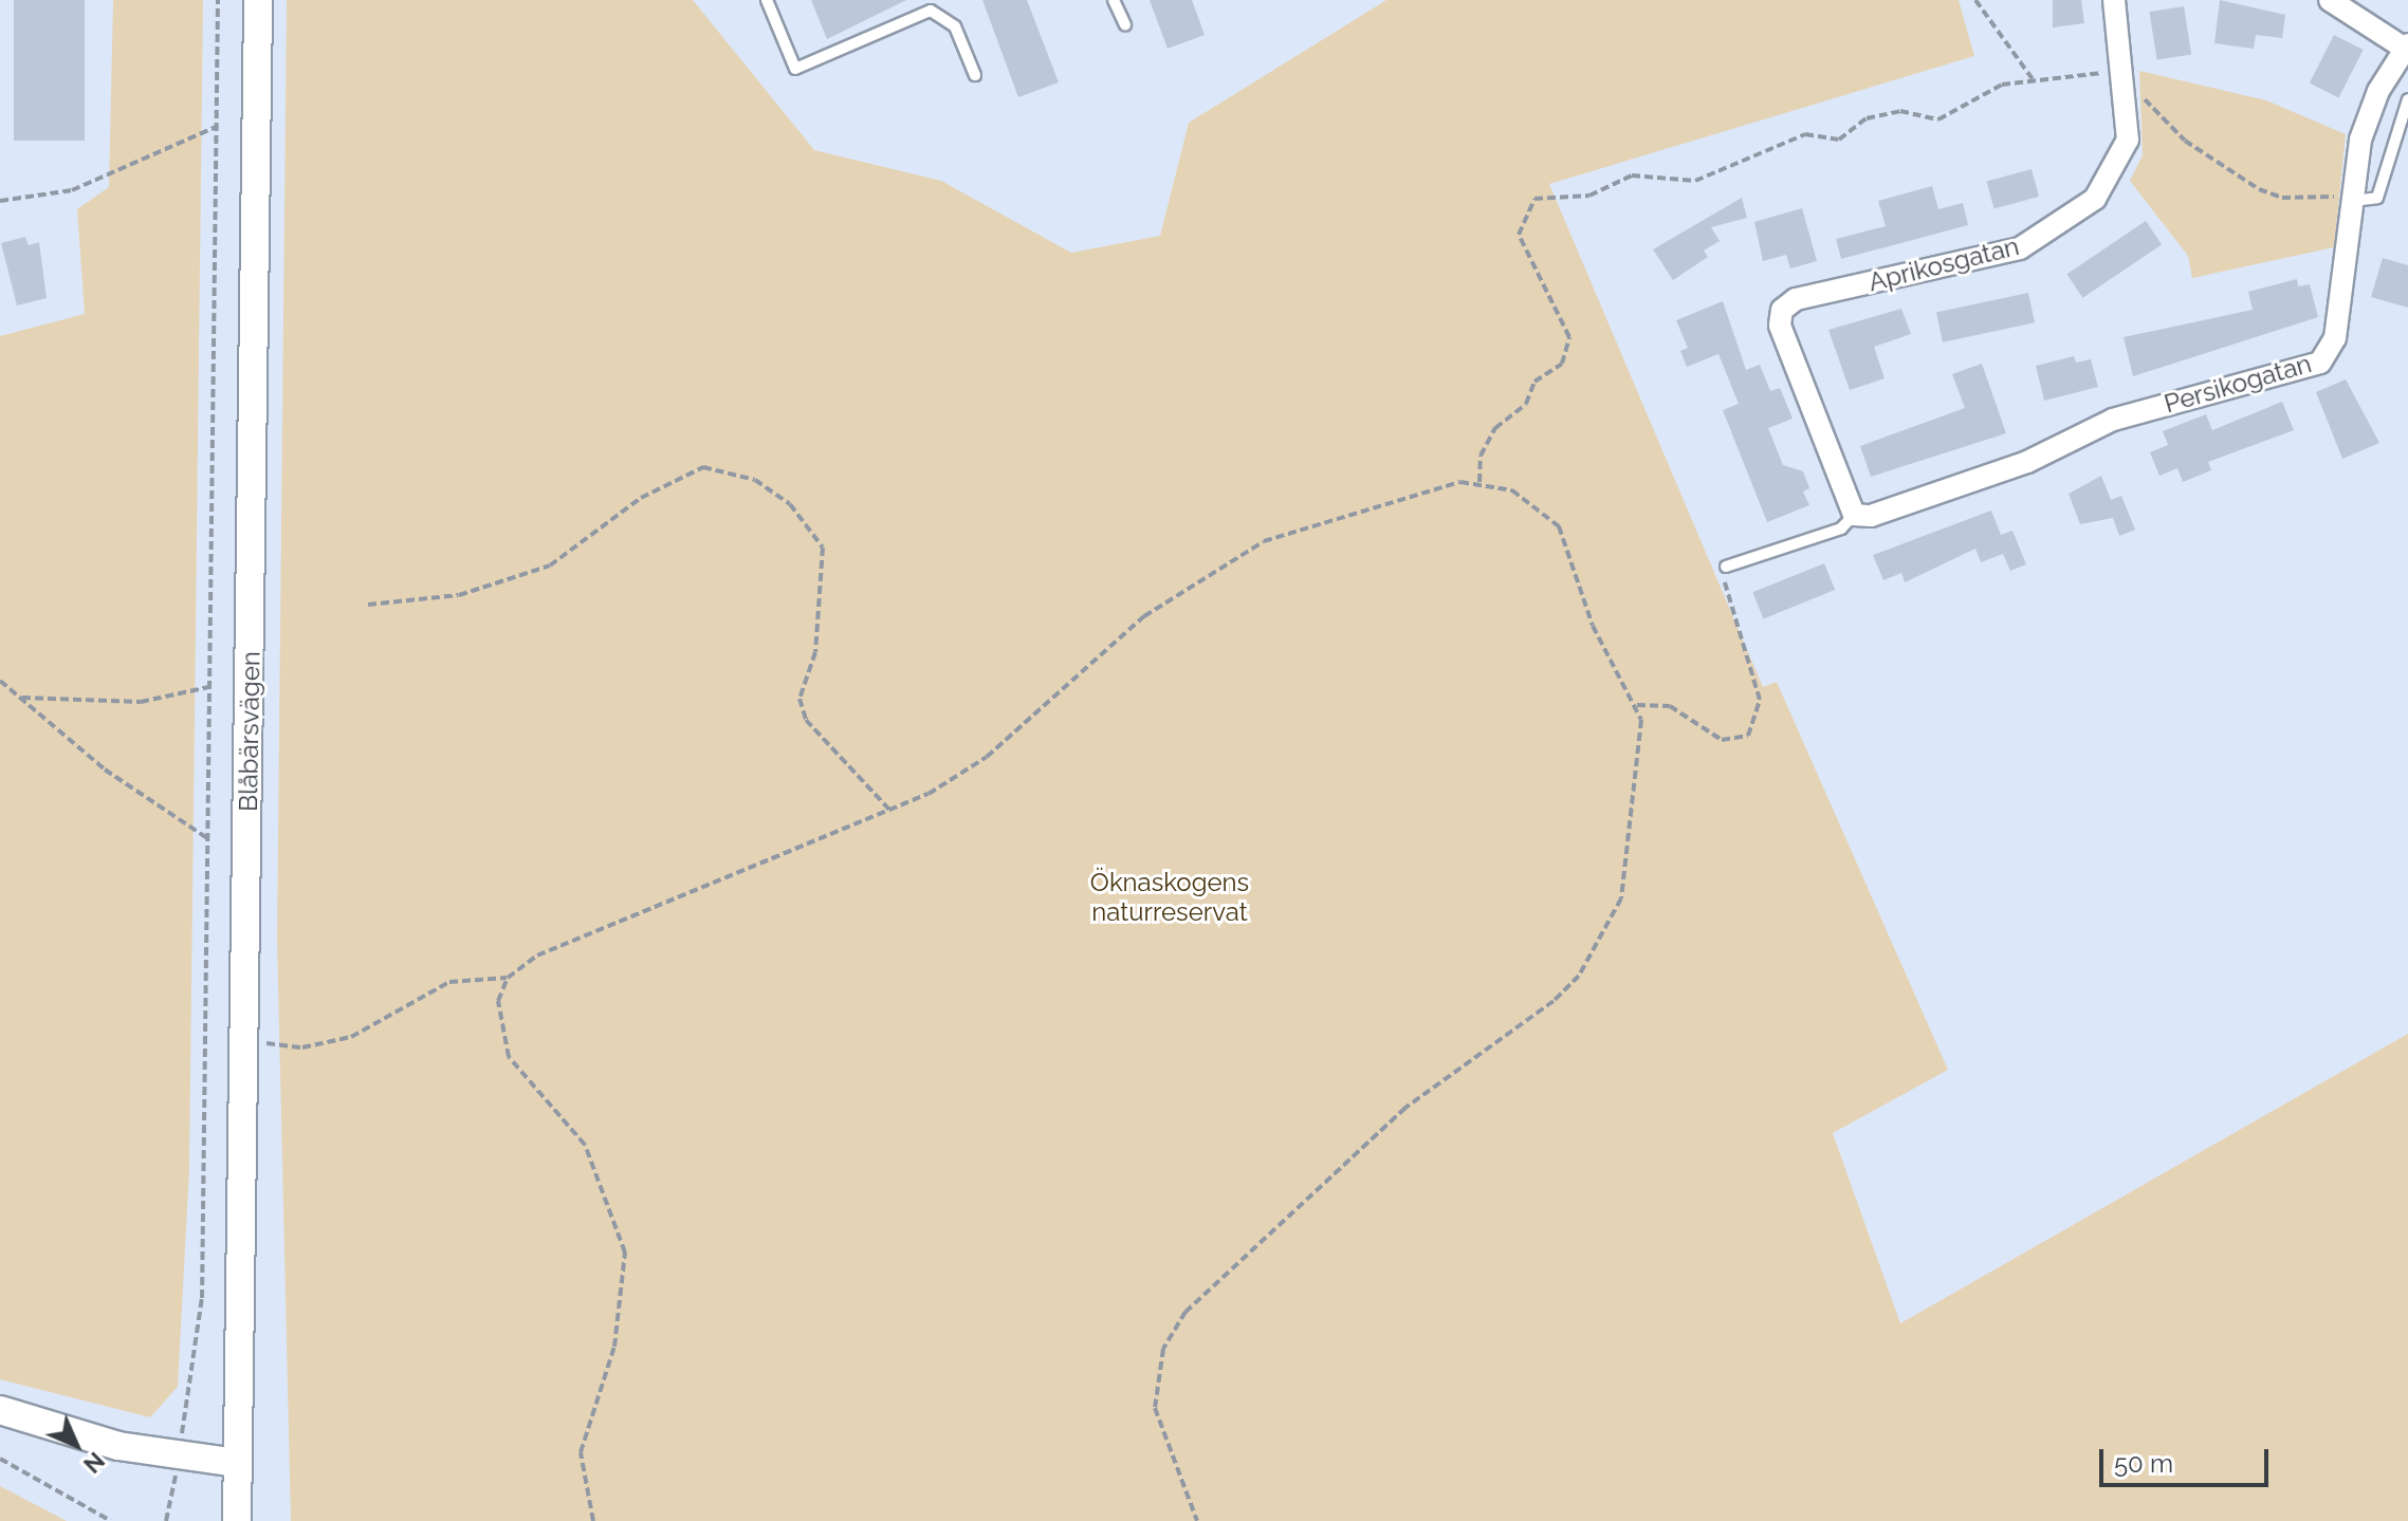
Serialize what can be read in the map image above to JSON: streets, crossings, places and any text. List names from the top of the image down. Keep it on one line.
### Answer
{"streets":{"street":["Aprikosgatan","Persikogatan","Blåbärsvägen"]},"crossings":[["Aprikosgatan","Persikogatan"]],"parks":["Öknaskogens naturreservat"],"scale_bar":"50 m","north":"bottom right"}
